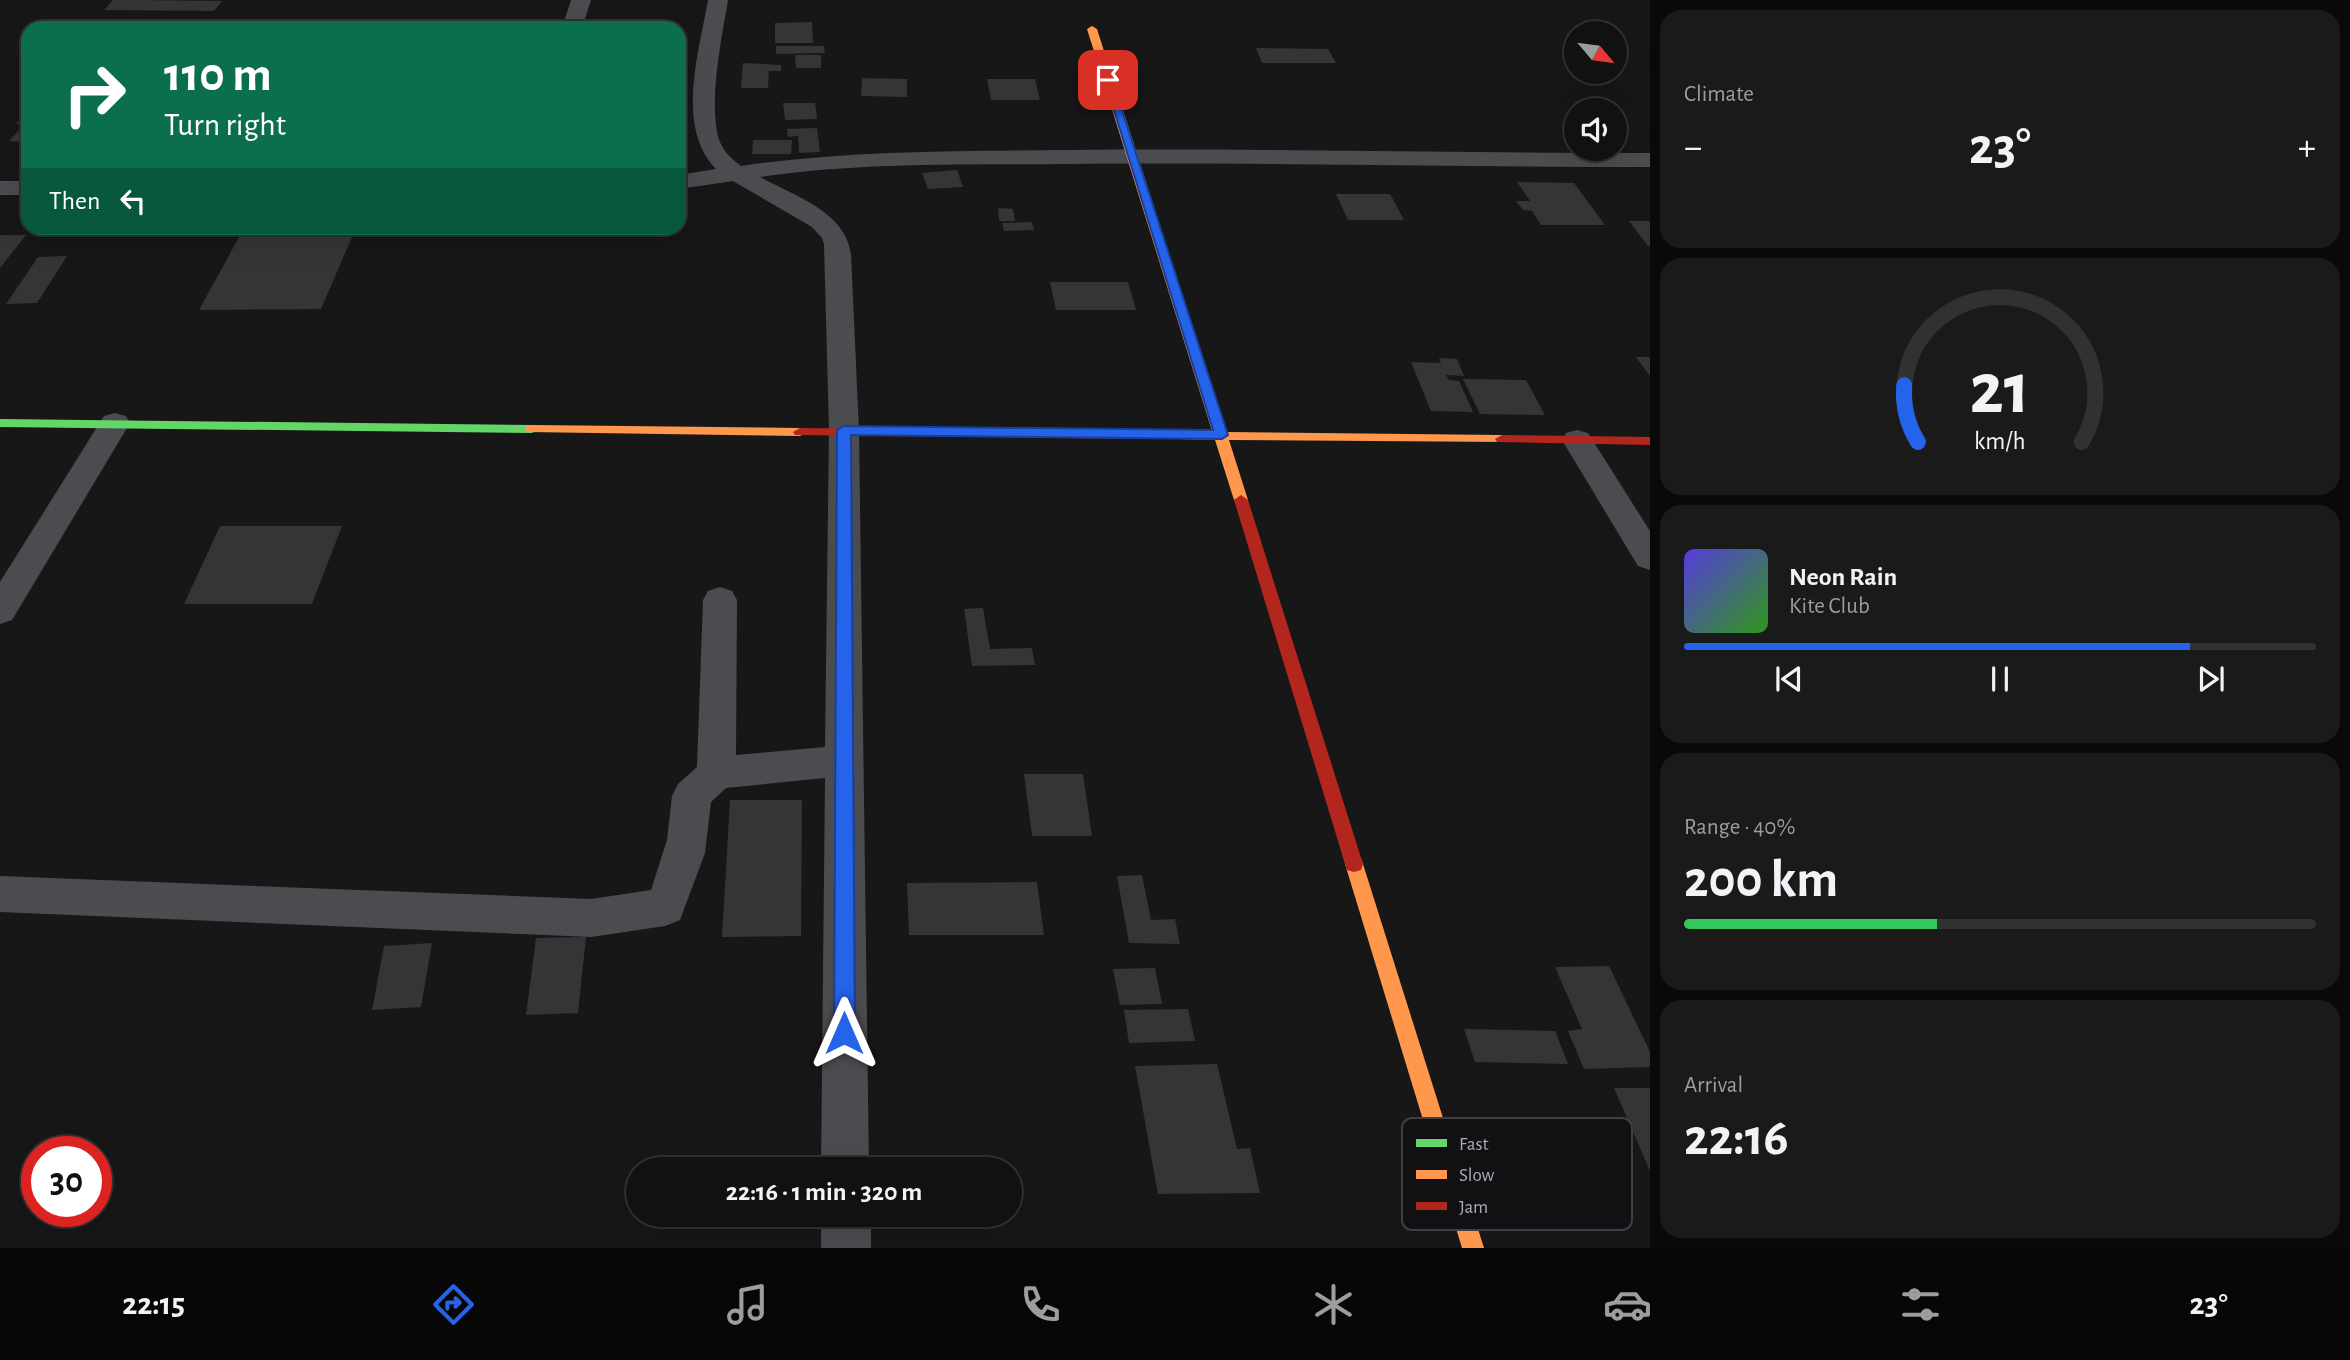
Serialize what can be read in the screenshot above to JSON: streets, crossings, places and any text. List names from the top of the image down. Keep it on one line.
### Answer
{"legend":["Fast","Slow","Jam"],"north":"bottom right","page":{"tile":["Climate",["Range · 40%","200 km"],["Arrival","22:16"]],"turn":["110 m","Turn right"],"heat":["−","23°","+"],"then":"Then","song":["Neon Rain","Kite Club"],"limit":"30","trip":"22:16 · 1 min · 320 m","tabs":["22:15","23°"],"gauge":["21","km/h"]}}
